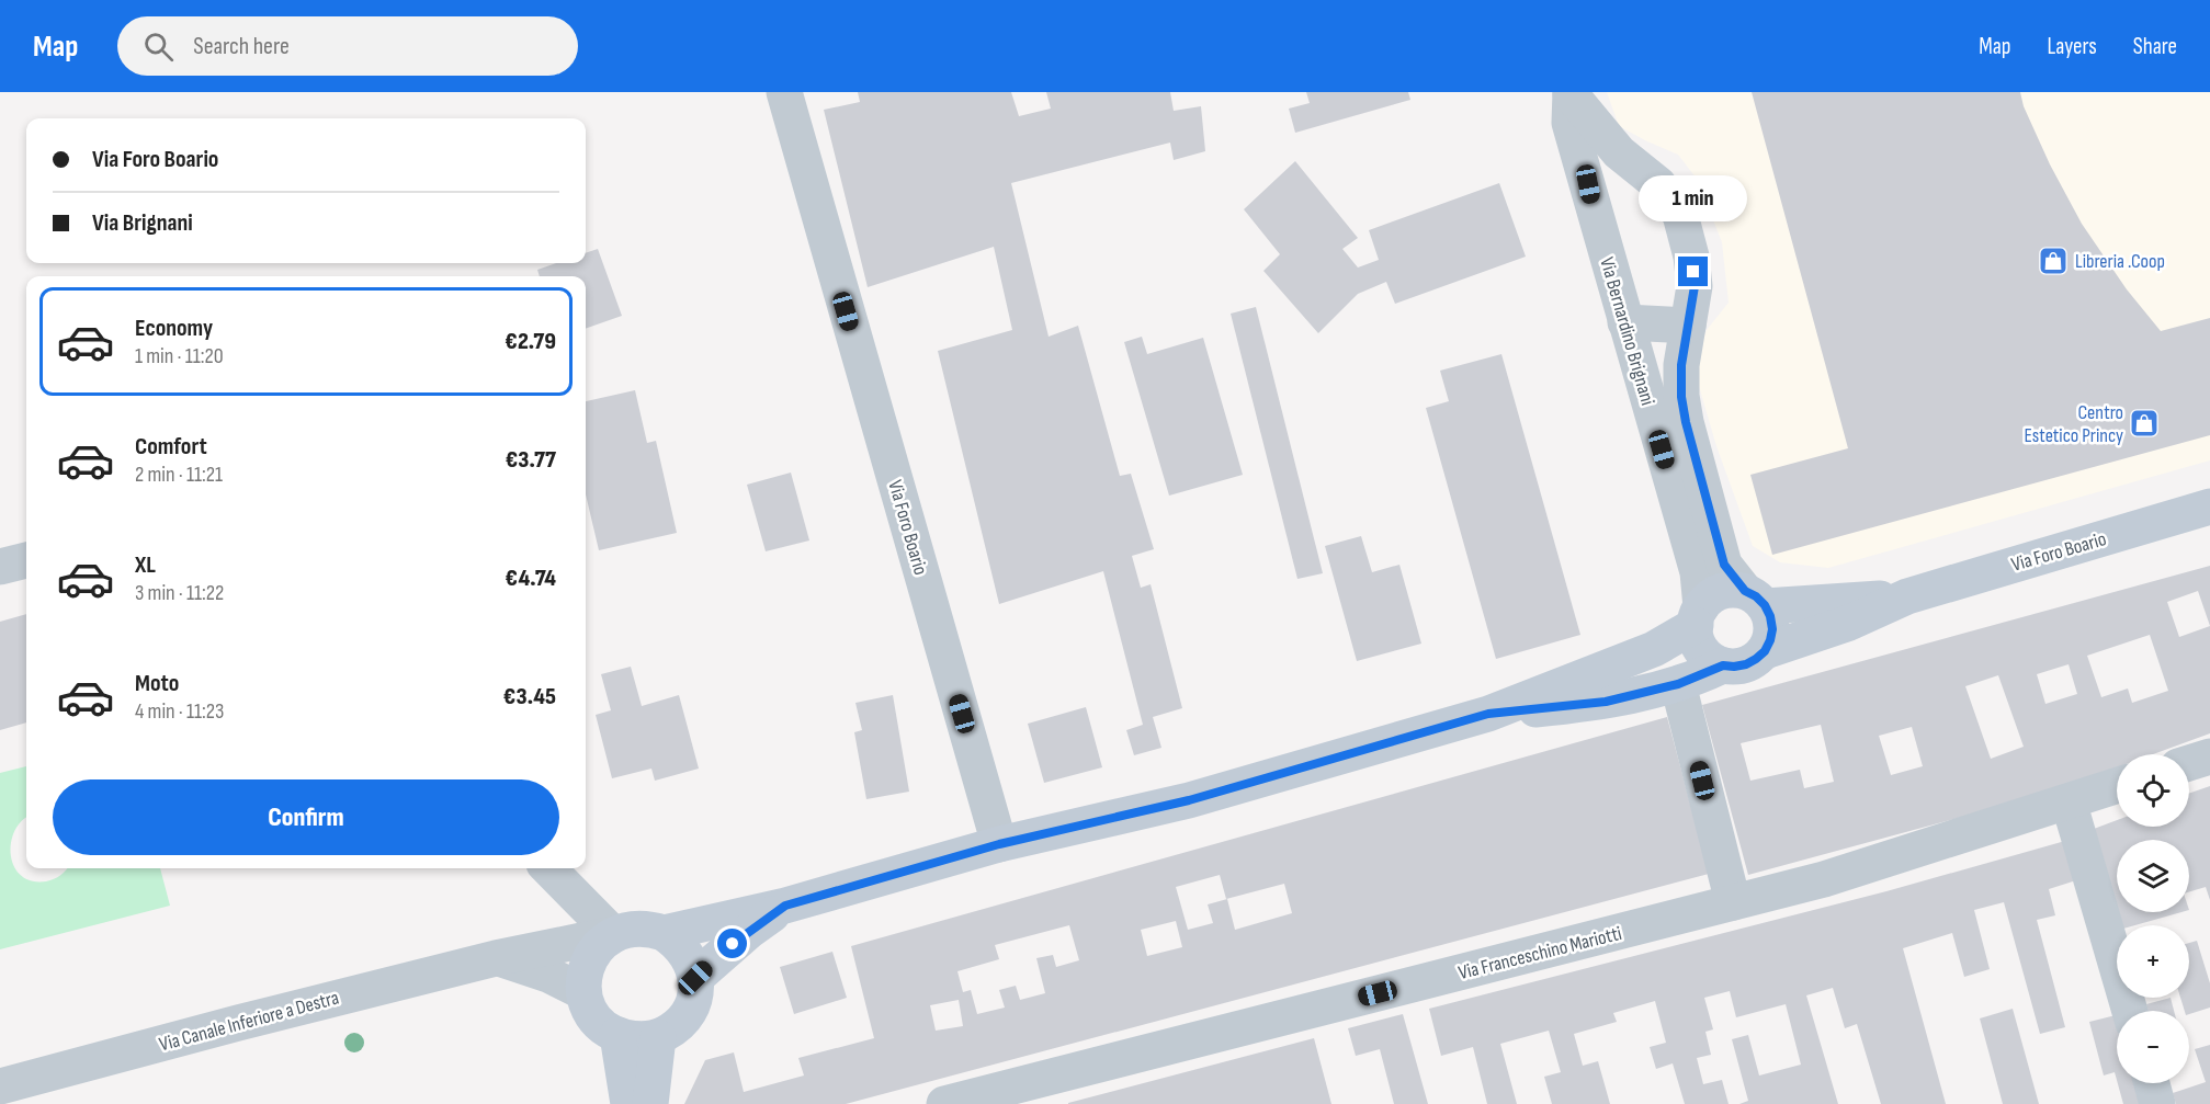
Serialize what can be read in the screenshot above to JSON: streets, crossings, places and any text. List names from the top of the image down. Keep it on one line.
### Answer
{"streets":{"street":["Via Bernardino Brignani","Via Foro Boario","Via Franceschino Mariotti","Via Canale Inferiore a Destra"]},"crossings":[["Via Bernardino Brignani","Via Foro Boario"],["Via Foro Boario","Via Canale Inferiore a Destra"]],"places":{"shop":["Libreria .Coop","Centro Estetico Princy"]},"page":{"header":"Map","search":"Search here","nav":["Map","Layers","Share"],"banner":["Via Foro Boario","Via Brignani"],"bubble":"1 min","list":[{"name":"Economy","note":"1 min · 11:20","value":"€2.79"},{"name":"Comfort","note":"2 min · 11:21","value":"€3.77"},{"name":"XL","note":"3 min · 11:22","value":"€4.74"},{"name":"Moto","note":"4 min · 11:23","value":"€3.45"}],"map_buttons":["+","−"],"buttons":"Confirm"}}
